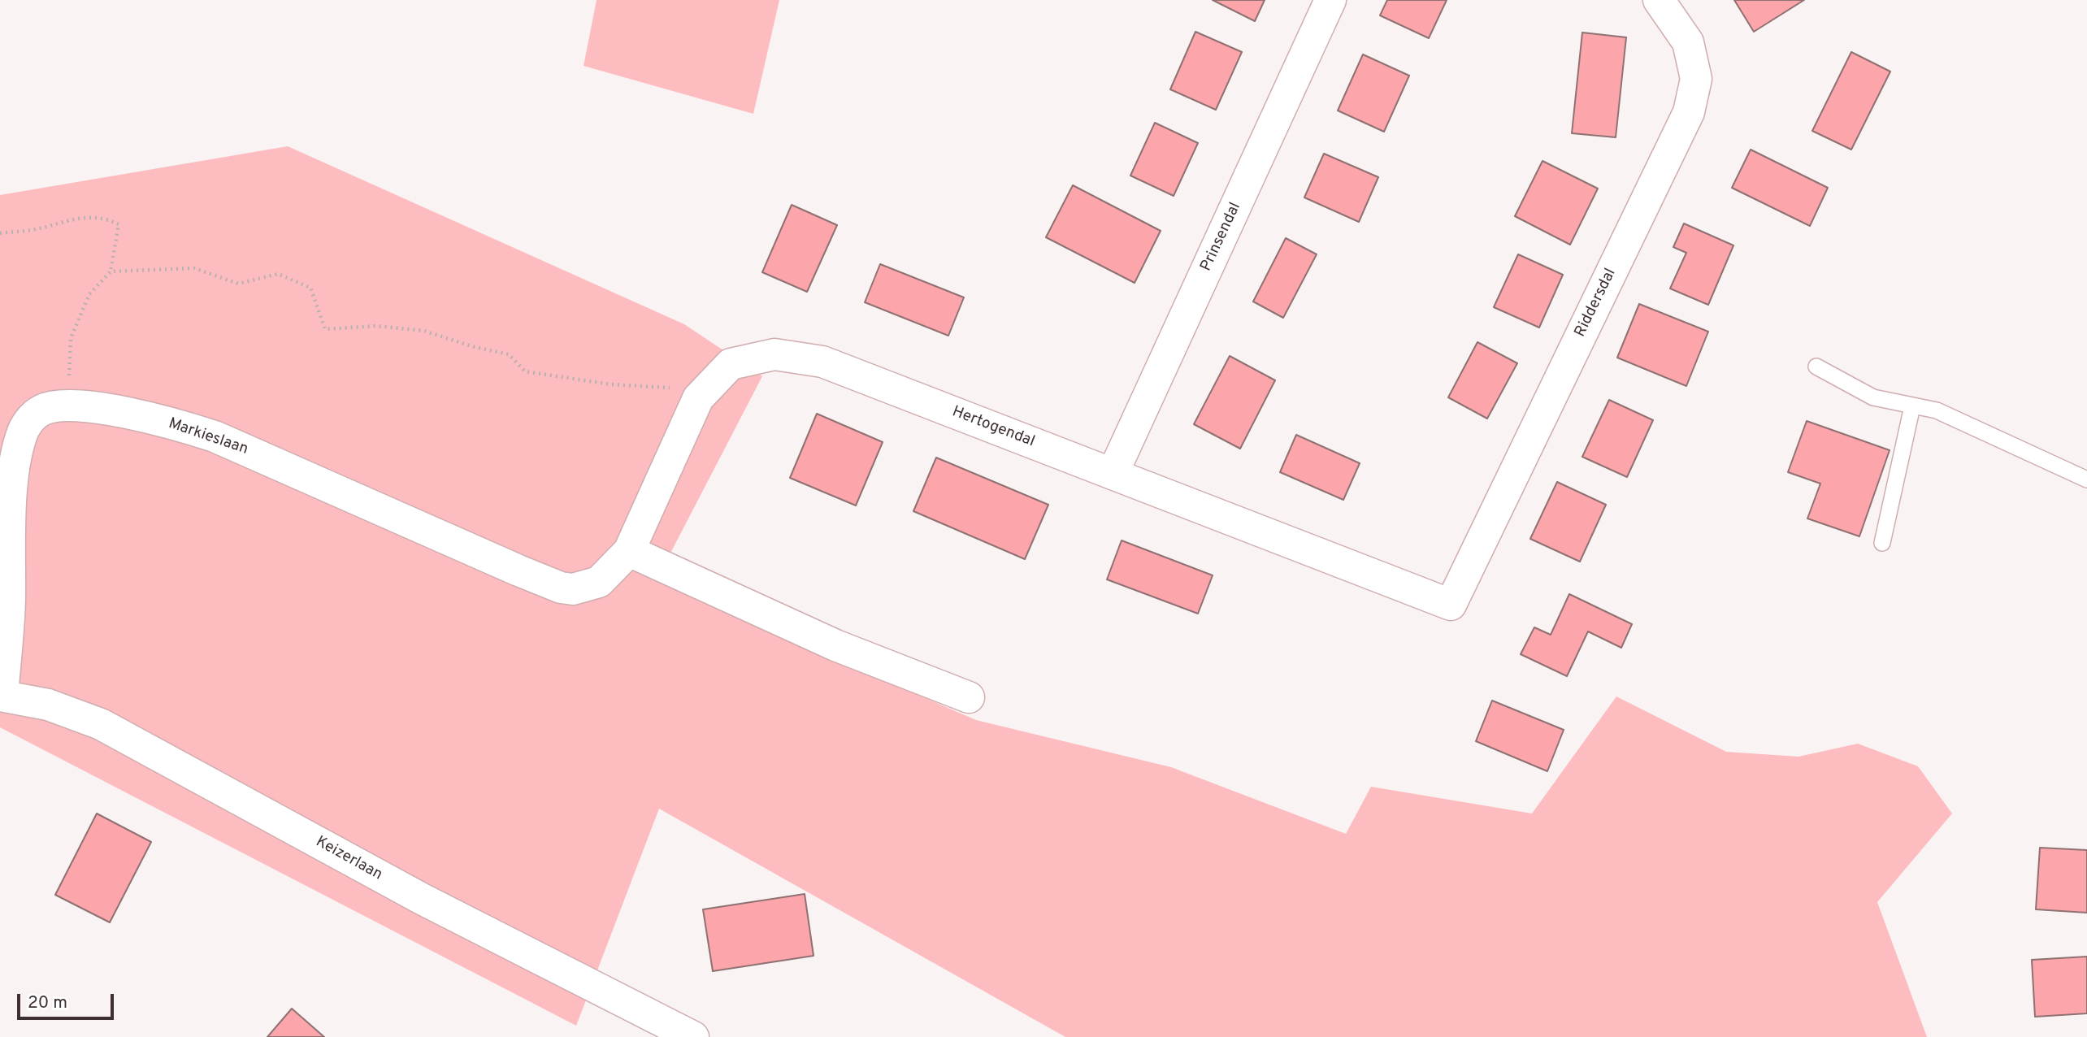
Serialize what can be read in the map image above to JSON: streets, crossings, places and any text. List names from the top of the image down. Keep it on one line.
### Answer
{"streets":{"street":["Prinsendal","Riddersdal","Hertogendal","Markieslaan","Keizerlaan"]},"crossings":[["Prinsendal","Hertogendal"],["Riddersdal","Hertogendal"],["Hertogendal","Markieslaan"],["Markieslaan","Keizerlaan"]],"scale_bar":"20 m"}
